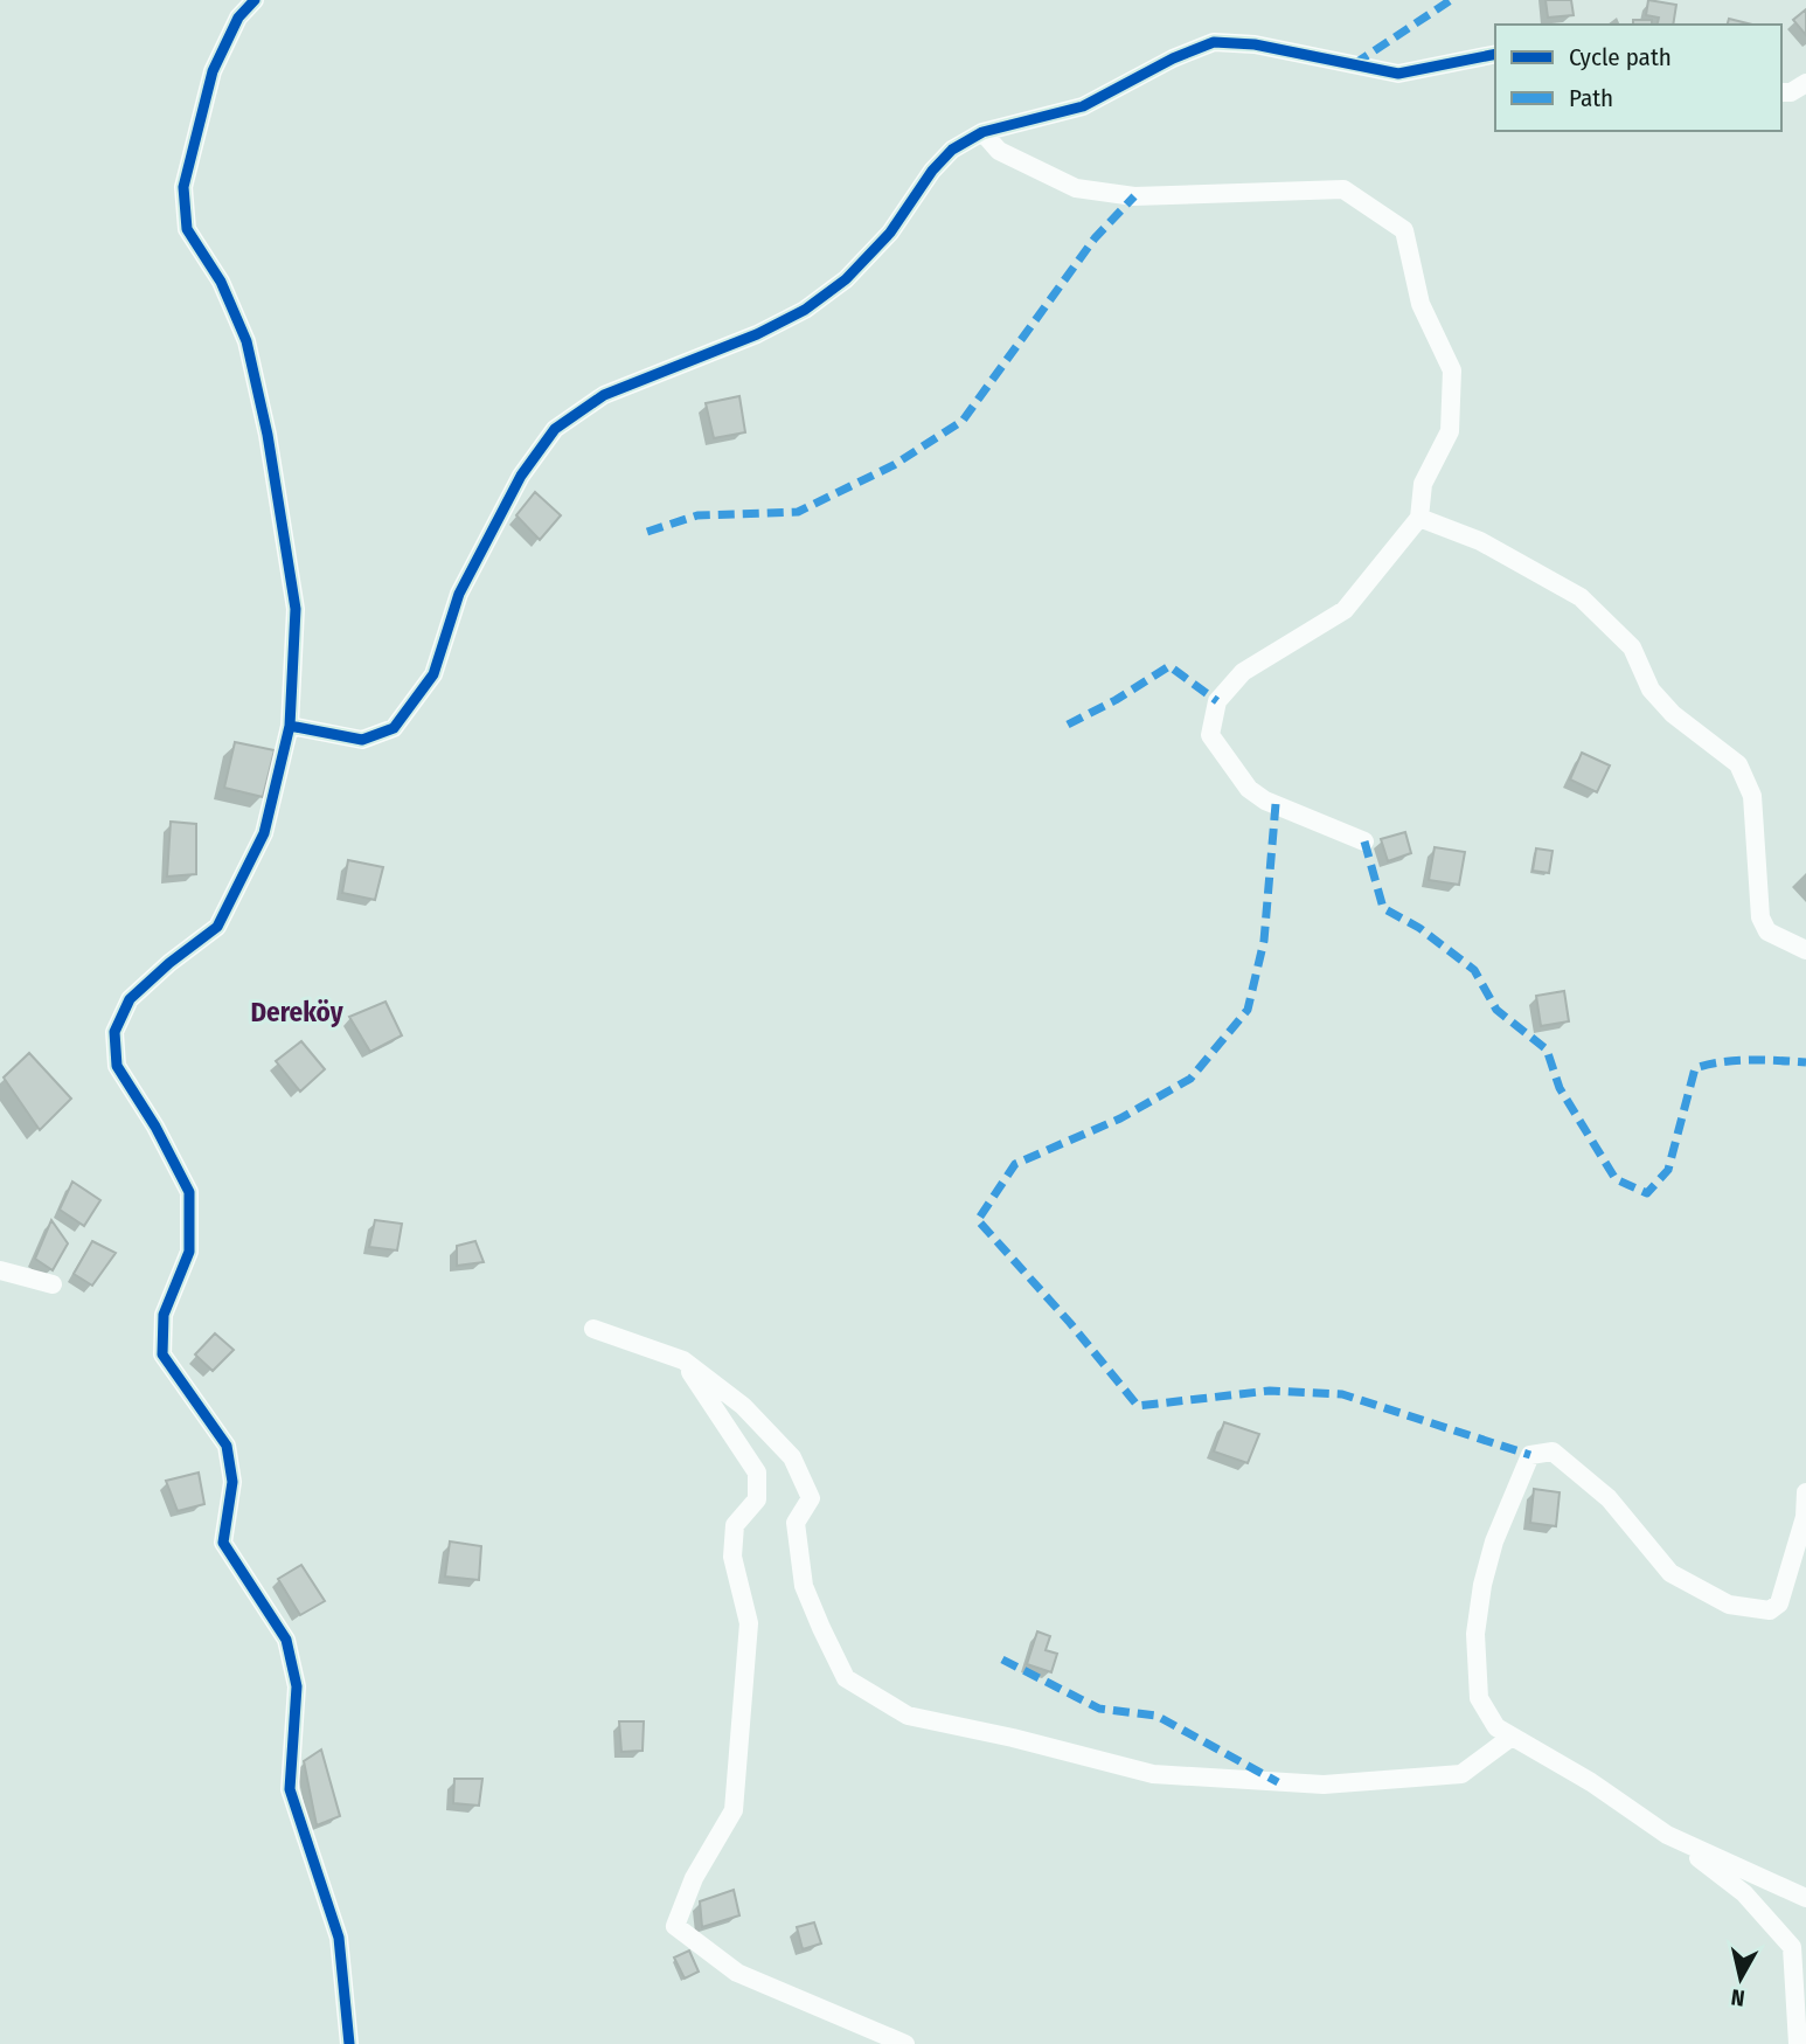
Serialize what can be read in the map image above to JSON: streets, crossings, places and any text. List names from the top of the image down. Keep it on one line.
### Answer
{"districts":["Dereköy"],"legend":["Cycle path","Path"],"north":"bottom"}
